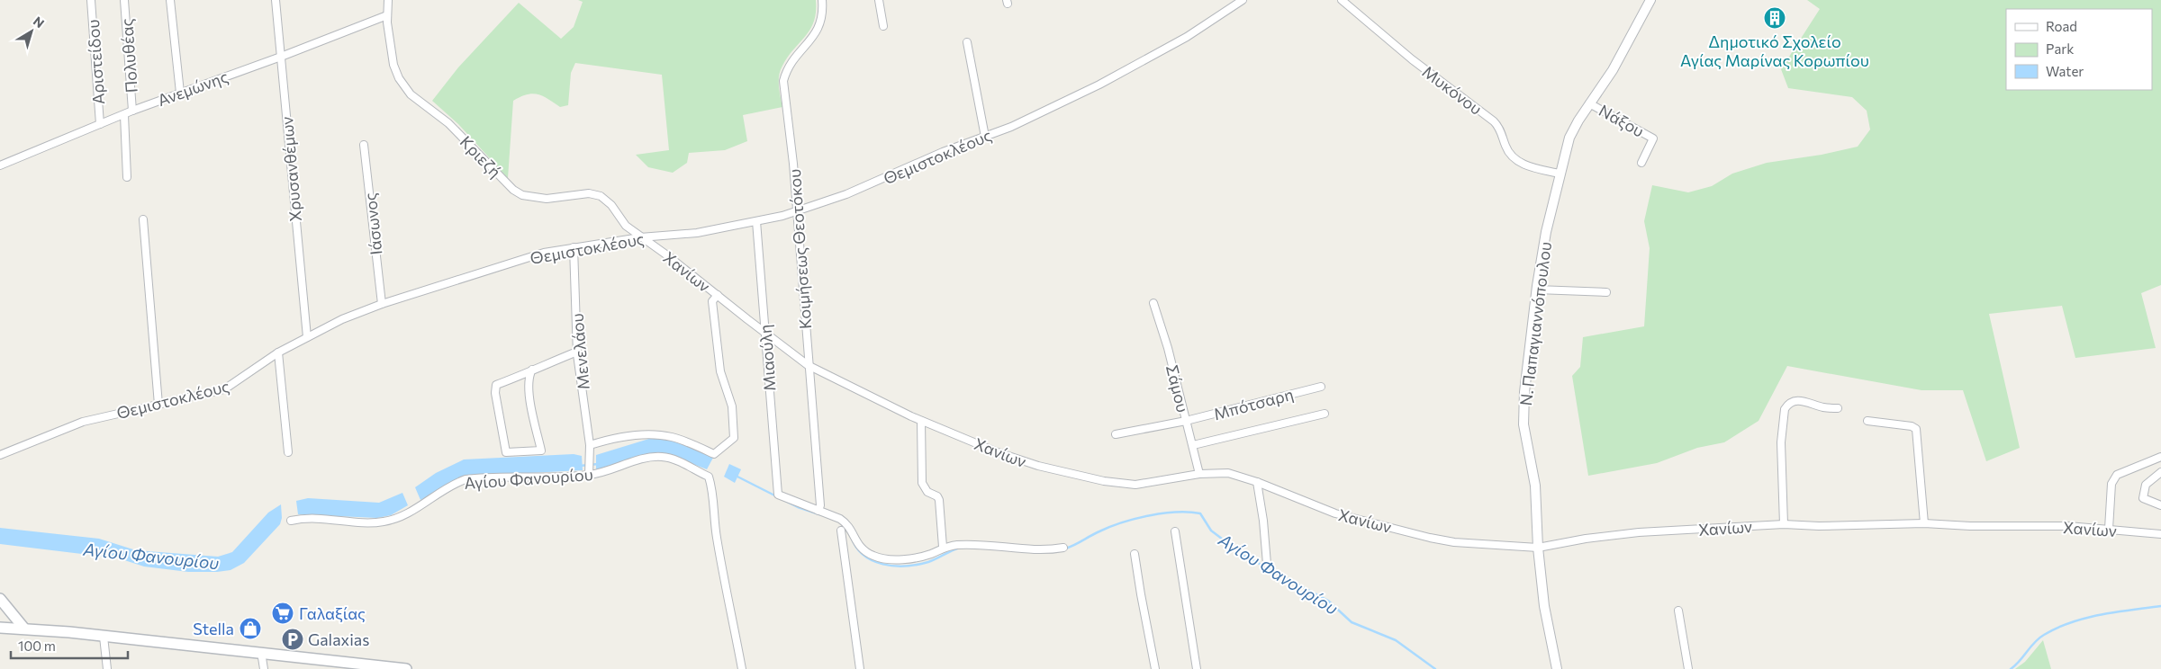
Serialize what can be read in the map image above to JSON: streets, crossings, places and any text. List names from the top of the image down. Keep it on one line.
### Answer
{"streets":{"street":["Πολυθέας","Αριστείδου","Ανεμώνης","Μυκόνου","Νάξου","Κριεζή","Θεμιστοκλέους","Χρυσανθέμων","Ιάσωνος","Κοιμήσεως Θεοτόκου","Χανίων","Ν. Παπαγιαννόπουλου","Μενελάου","Μιαούλη","Σάμου","Μπότσαρη","Αγίου Φανουρίου"]},"crossings":[["Πολυθέας","Ανεμώνης"],["Αριστείδου","Ανεμώνης"],["Ανεμώνης","Κριεζή"],["Ανεμώνης","Χρυσανθέμων"],["Μυκόνου","Ν. Παπαγιαννόπουλου"],["Νάξου","Ν. Παπαγιαννόπουλου"],["Κριεζή","Θεμιστοκλέους"],["Κριεζή","Χανίων"],["Θεμιστοκλέους","Χρυσανθέμων"],["Θεμιστοκλέους","Ιάσωνος"],["Θεμιστοκλέους","Κοιμήσεως Θεοτόκου"],["Θεμιστοκλέους","Χανίων"],["Θεμιστοκλέους","Μενελάου"],["Θεμιστοκλέους","Μιαούλη"],["Κοιμήσεως Θεοτόκου","Χανίων"],["Κοιμήσεως Θεοτόκου","Μιαούλη"],["Χανίων","Ν. Παπαγιαννόπουλου"],["Χανίων","Μιαούλη"],["Χανίων","Σάμου"],["Χανίων","Αγίου Φανουρίου"],["Μενελάου","Αγίου Φανουρίου"],["Σάμου","Μπότσαρη"]],"water":["Αγίου Φανουρίου"],"places":{"building":["Δημοτικό Σχολείο Αγίας Μαρίνας Κορωπίου"],"supermarket":["Γαλαξίας"],"shop":["Stella"],"parking":["Galaxias"]},"legend":["Road","Park","Water"],"scale_bar":"100 m","north":"top right"}
